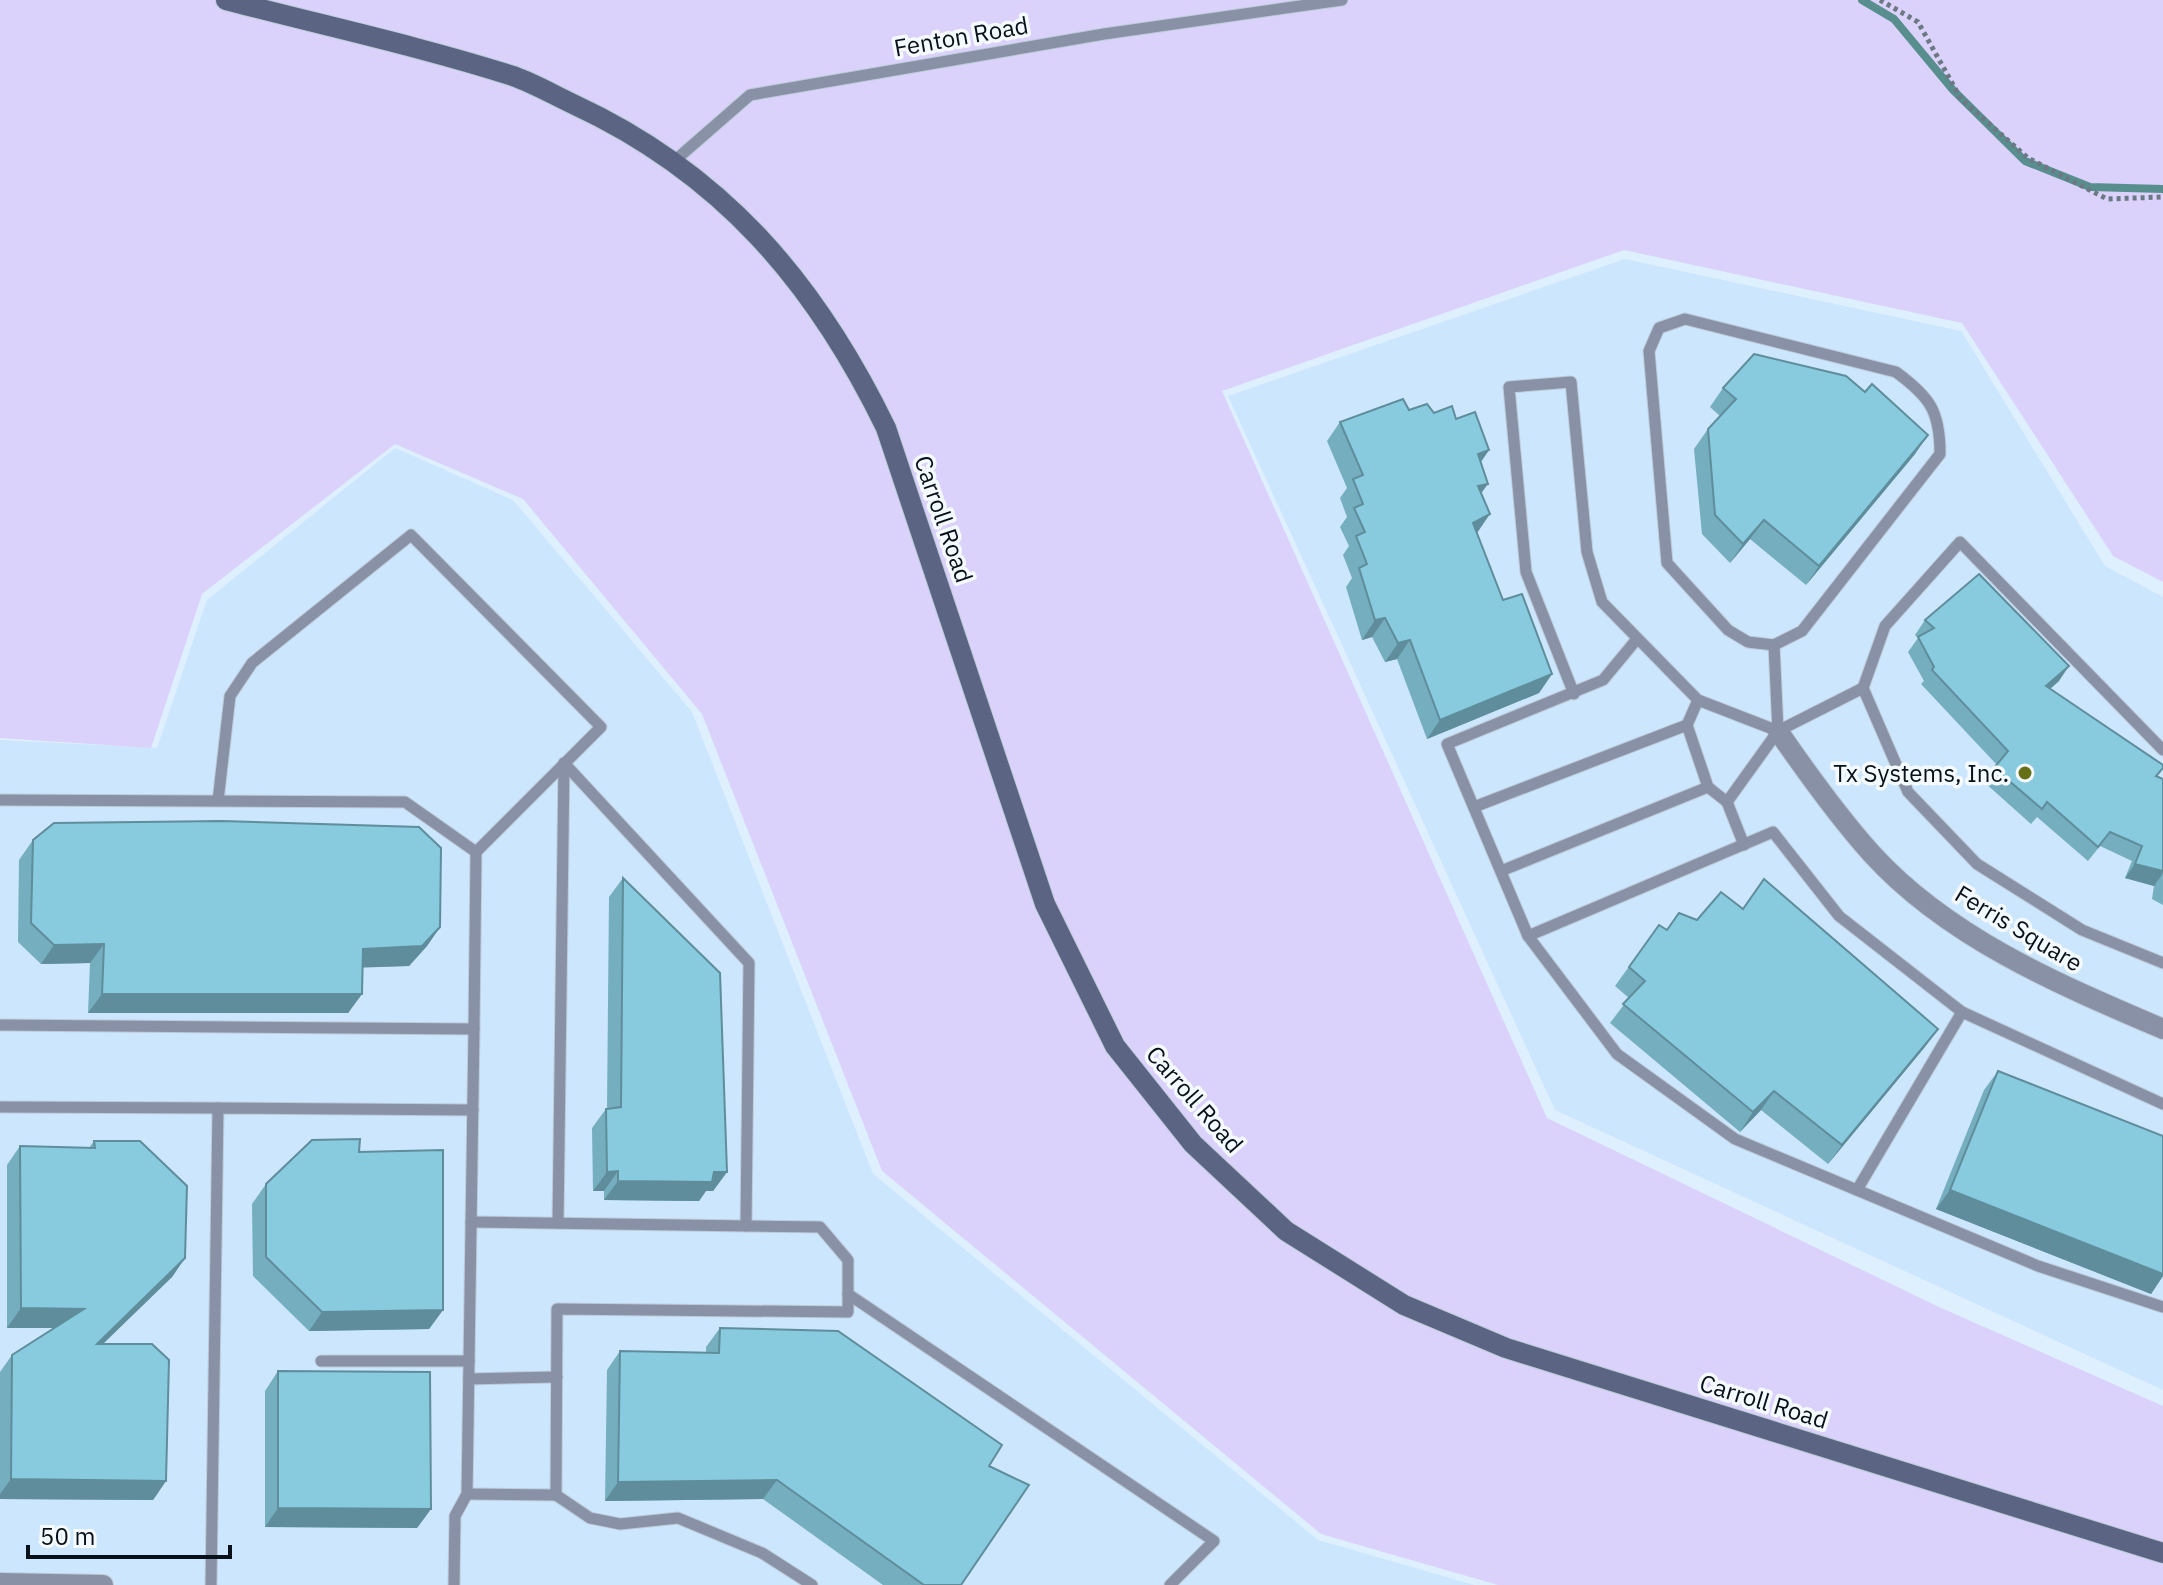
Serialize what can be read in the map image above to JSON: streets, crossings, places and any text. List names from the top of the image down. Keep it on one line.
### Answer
{"streets":{"main road":["Carroll Road"],"street":["Ferris Square"],"lane":["Fenton Road"]},"crossings":[["Fenton Road","Carroll Road"]],"places":["Tx Systems, Inc."],"scale_bar":"50 m"}
